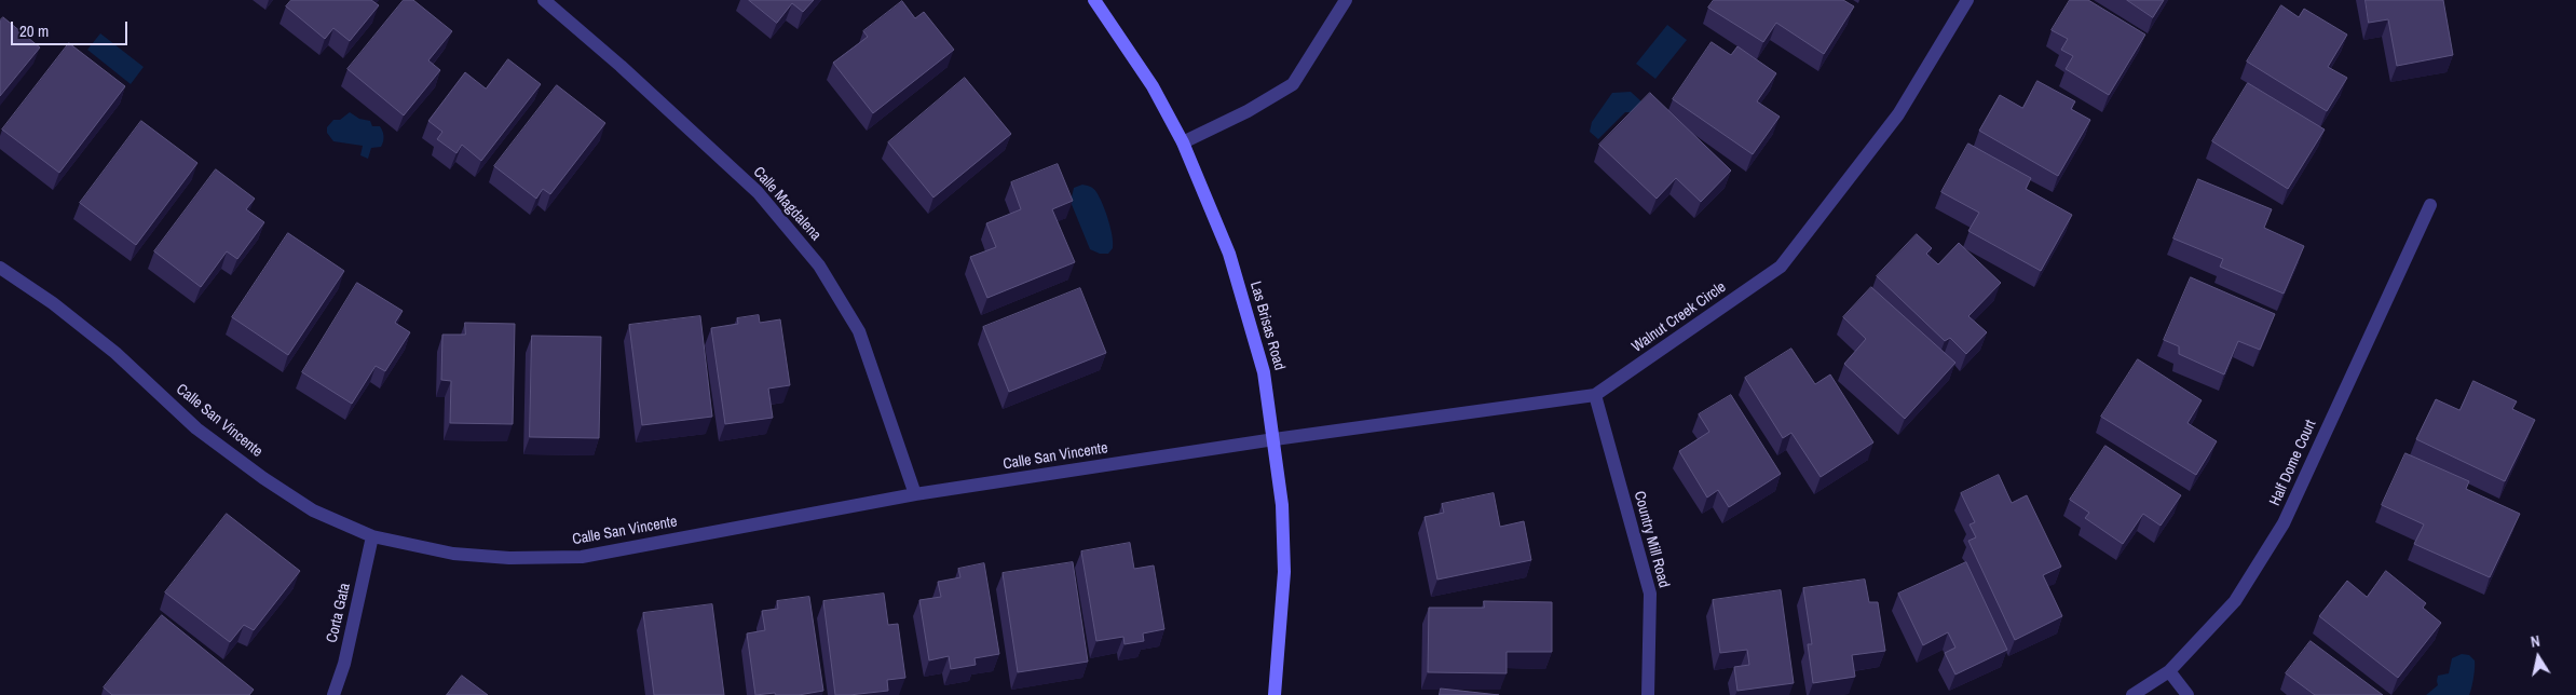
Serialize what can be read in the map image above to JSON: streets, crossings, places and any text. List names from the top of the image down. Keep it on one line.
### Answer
{"streets":{"street":["Calle Magdalena","Walnut Creek Circle","Las Brisas Road","Calle San Vincente","Half Dome Court","Country Mill Road","Corta Gata"]},"crossings":[["Calle Magdalena","Calle San Vincente"],["Walnut Creek Circle","Las Brisas Road"],["Walnut Creek Circle","Calle San Vincente"],["Walnut Creek Circle","Country Mill Road"],["Las Brisas Road","Calle San Vincente"],["Calle San Vincente","Corta Gata"]],"scale_bar":"20 m","north":"top"}
